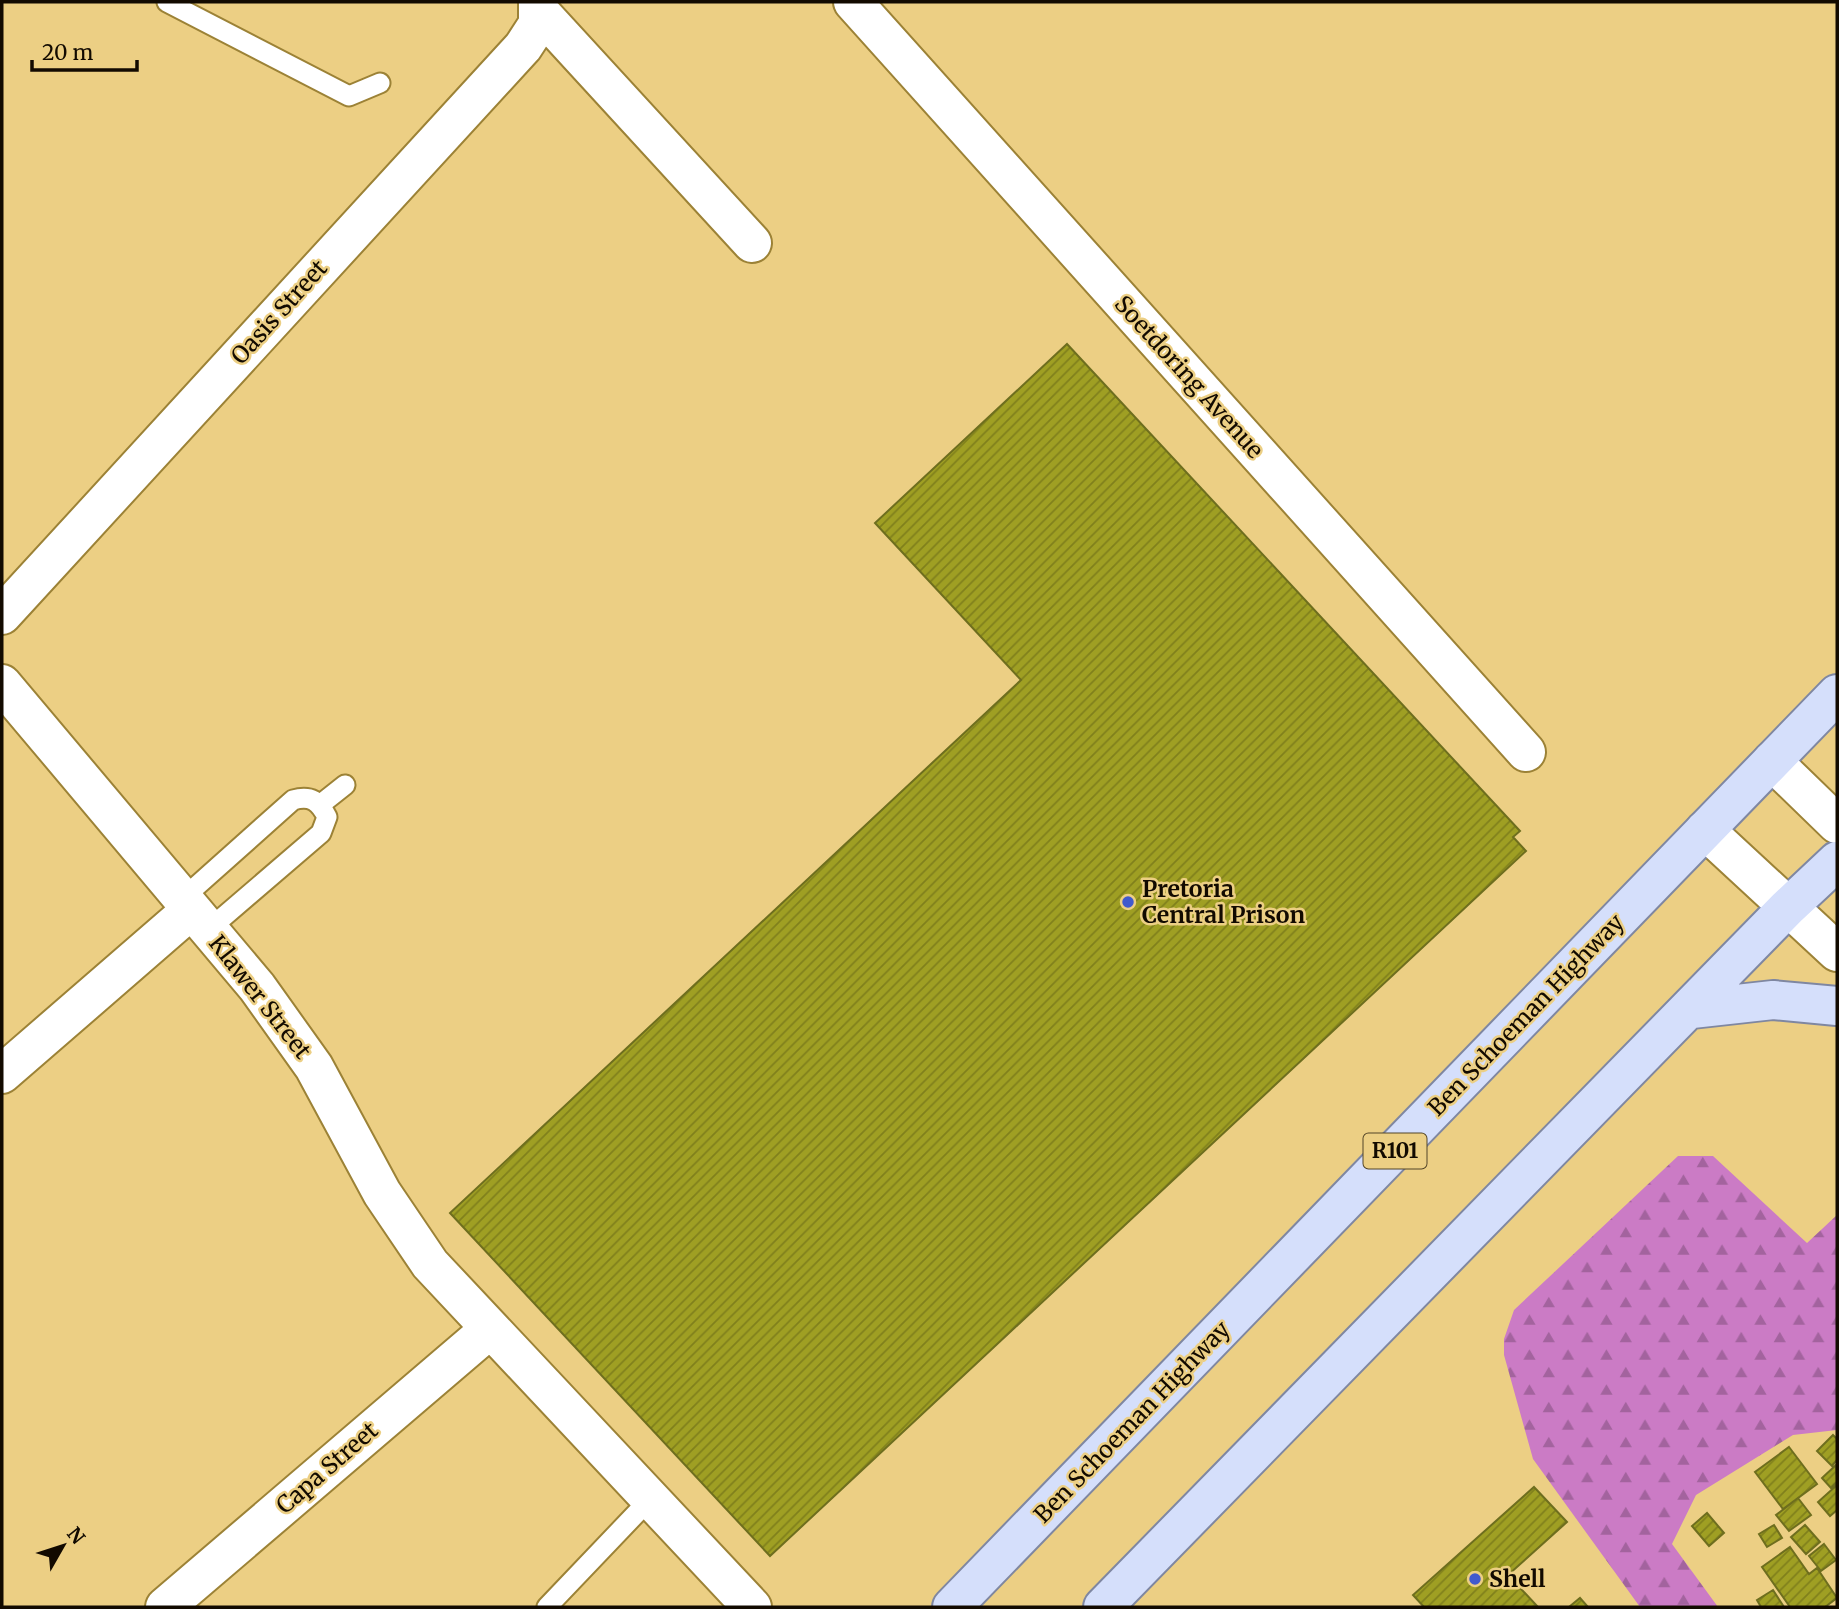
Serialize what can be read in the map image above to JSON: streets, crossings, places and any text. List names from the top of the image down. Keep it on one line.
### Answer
{"streets":{"main road":["Ben Schoeman Highway","R101"],"street":["Oasis Street","Soetdoring Avenue","Klawer Street","Capa Street"]},"crossings":[["Klawer Street","Capa Street"]],"places":["Pretoria Central Prison","Shell"],"scale_bar":"20 m","north":"top right"}
